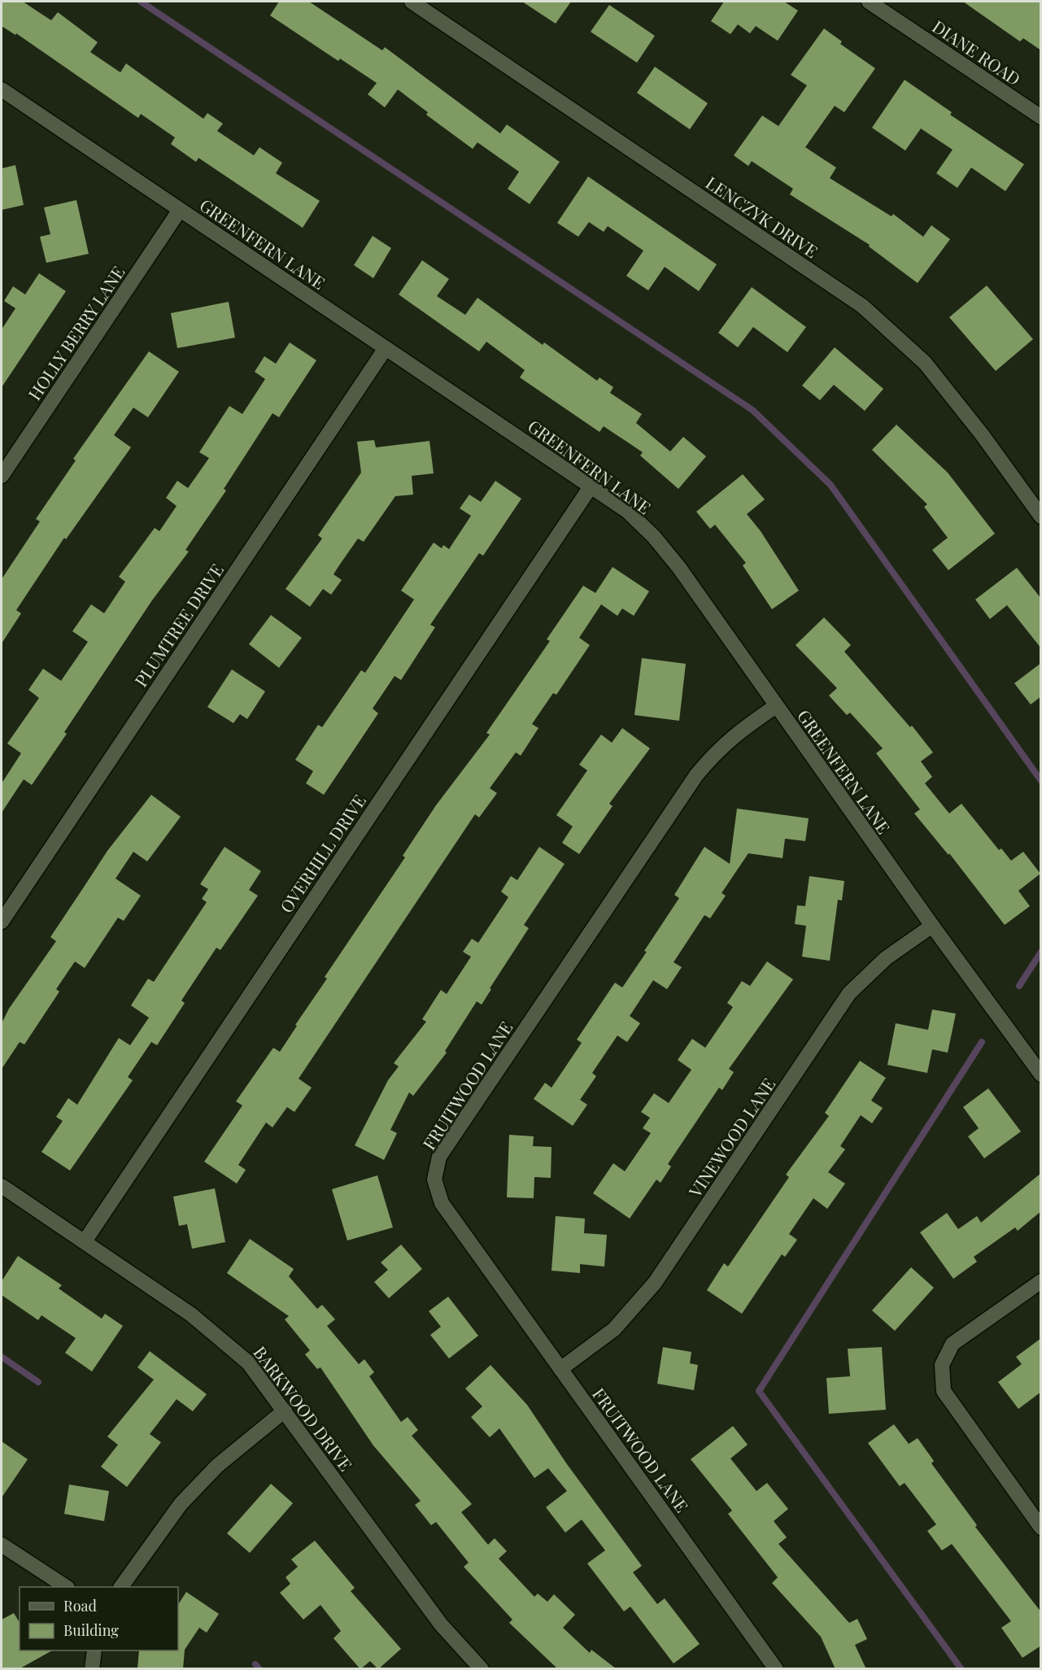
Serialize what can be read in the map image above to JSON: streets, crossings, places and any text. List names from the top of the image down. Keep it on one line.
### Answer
{"streets":{"street":["DIANE ROAD","LENCZYK DRIVE","GREENFERN LANE","HOLLY BERRY LANE","PLUMTREE DRIVE","OVERHILL DRIVE","FRUITWOOD LANE","VINEWOOD LANE","BARKWOOD DRIVE"]},"crossings":[["GREENFERN LANE","HOLLY BERRY LANE"],["GREENFERN LANE","PLUMTREE DRIVE"],["GREENFERN LANE","OVERHILL DRIVE"],["GREENFERN LANE","FRUITWOOD LANE"],["GREENFERN LANE","VINEWOOD LANE"],["OVERHILL DRIVE","BARKWOOD DRIVE"],["FRUITWOOD LANE","VINEWOOD LANE"]],"legend":["Road","Building"]}
